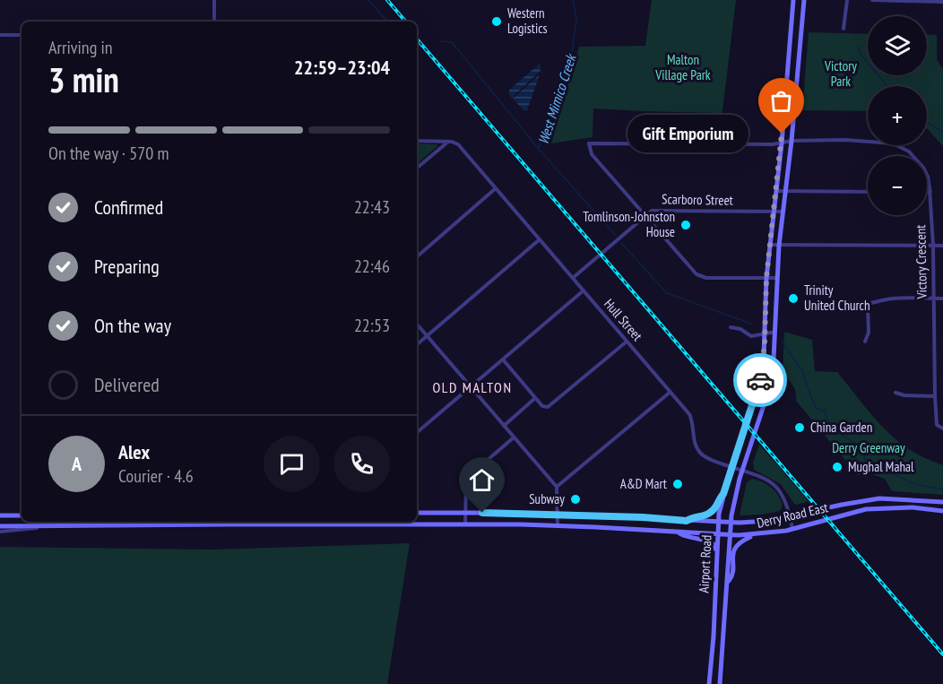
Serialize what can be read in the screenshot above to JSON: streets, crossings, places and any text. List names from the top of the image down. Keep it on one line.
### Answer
{"streets":{"main road":["Derry Road East","Airport Road"],"street":["Scarboro Street","Victory Crescent","Hull Street"]},"crossings":[["Scarboro Street","Victory Crescent"],["Scarboro Street","Hull Street"],["Scarboro Street","Airport Road"],["Victory Crescent","Airport Road"],["Hull Street","Derry Road East"],["Hull Street","Airport Road"],["Derry Road East","Airport Road"]],"districts":["OLD MALTON"],"water":["West Mimico Creek"],"parks":["Malton Village Park","Victory Park","Derry Greenway"],"places":["Western Logistics","Gift Emporium","Tomlinson-Johnston House","Trinity United Church","China Garden","Mughal Mahal","A&D Mart","Subway"],"page":{"map_buttons":["+","−"],"heading":["3 min","Arriving in","22:59–23:04"],"panel":["Alex","Courier · 4.6"],"bar":"On the way · 570 m","bubble":"Gift Emporium","list":[["Confirmed","22:43"],["Preparing","22:46"],["On the way","22:53"],"Delivered"],"round":"A"}}
